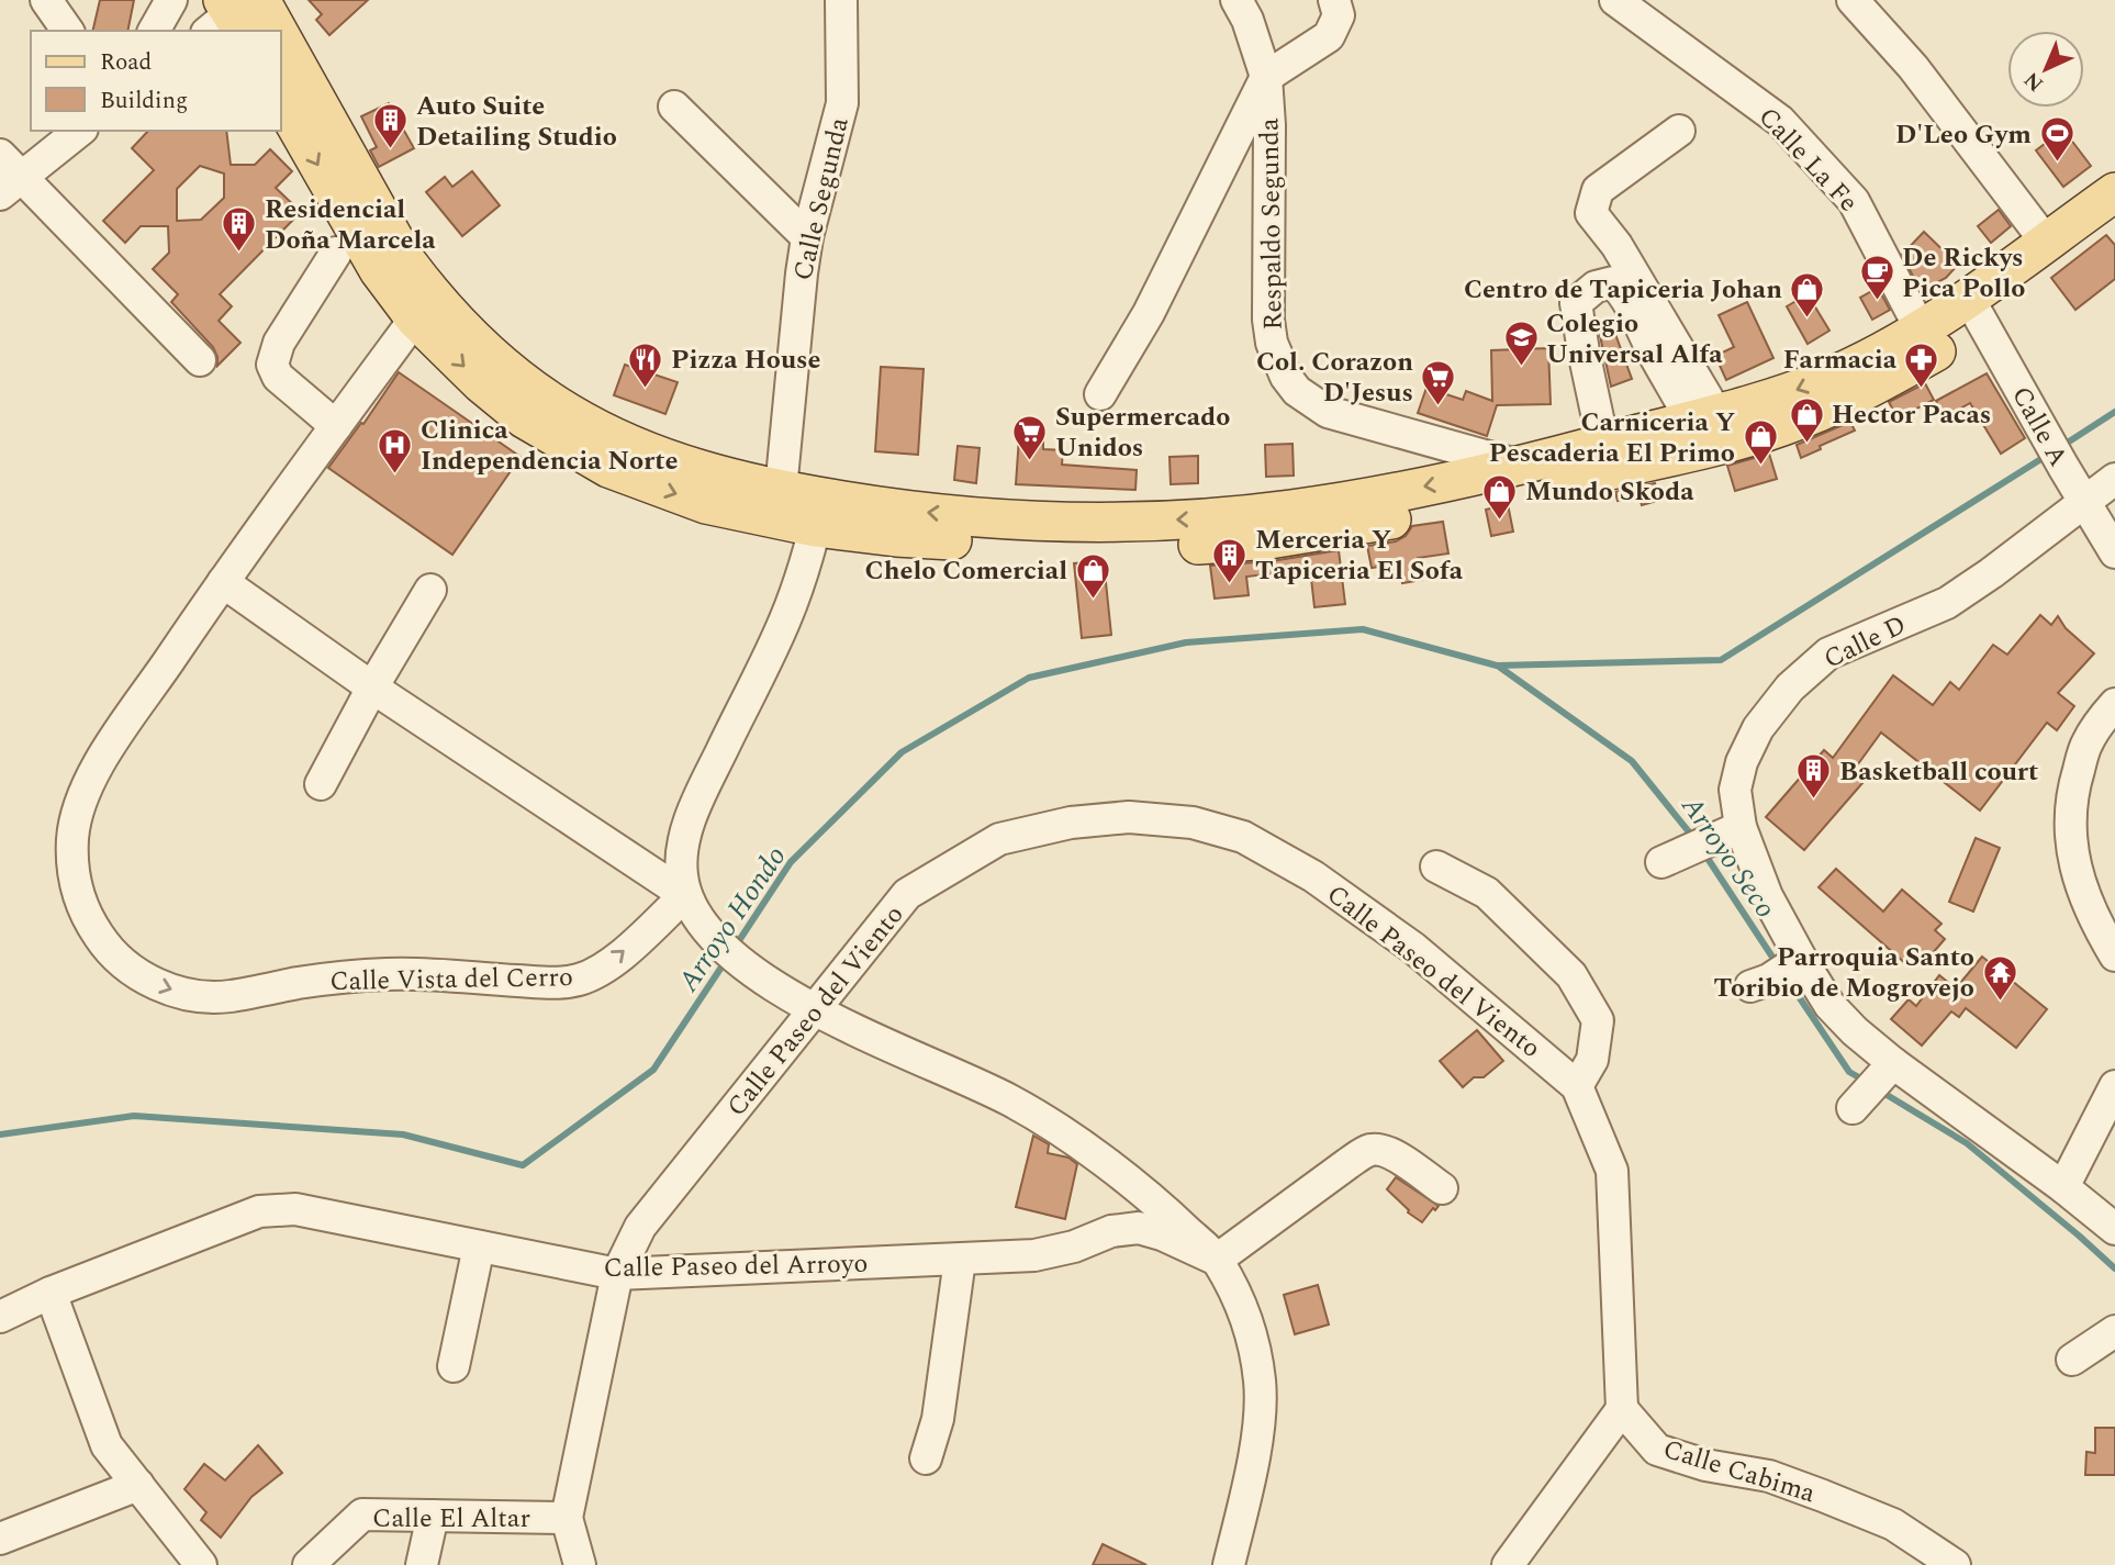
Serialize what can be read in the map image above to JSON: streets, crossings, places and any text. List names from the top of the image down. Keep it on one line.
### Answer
{"streets":{"street":["Calle La Fe","Calle Segunda","Respaldo Segunda","Calle A","Calle D","Calle Paseo del Viento","Calle Vista del Cerro","Calle Paseo del Arroyo","Calle Cabima","Calle El Altar"]},"crossings":[["Calle A","Calle D"],["Calle Paseo del Viento","Calle Paseo del Arroyo"],["Calle Paseo del Viento","Calle Cabima"],["Calle Paseo del Viento","Calle El Altar"]],"water":["Arroyo Seco","Arroyo Hondo"],"places":{"building":["Auto Suite Detailing Studio","Residencial Doña Marcela","Merceria Y Tapiceria El Sofa","Basketball court"],"sports":["D'Leo Gym"],"cafe":["De Rickys Pica Pollo"],"shop":["Centro de Tapiceria Johan","Hector Pacas","Carniceria Y Pescaderia El Primo","Mundo Skoda","Chelo Comercial"],"school or university":["Colegio Universal Alfa"],"restaurant":["Pizza House"],"pharmacy":["Farmacia"],"supermarket":["Col. Corazon D'Jesus","Supermercado Unidos"],"hospital":["Clinica Independencia Norte"],"temple":["Parroquia Santo Toribio de Mogrovejo"]},"legend":["Road","Building"],"north":"bottom left"}
